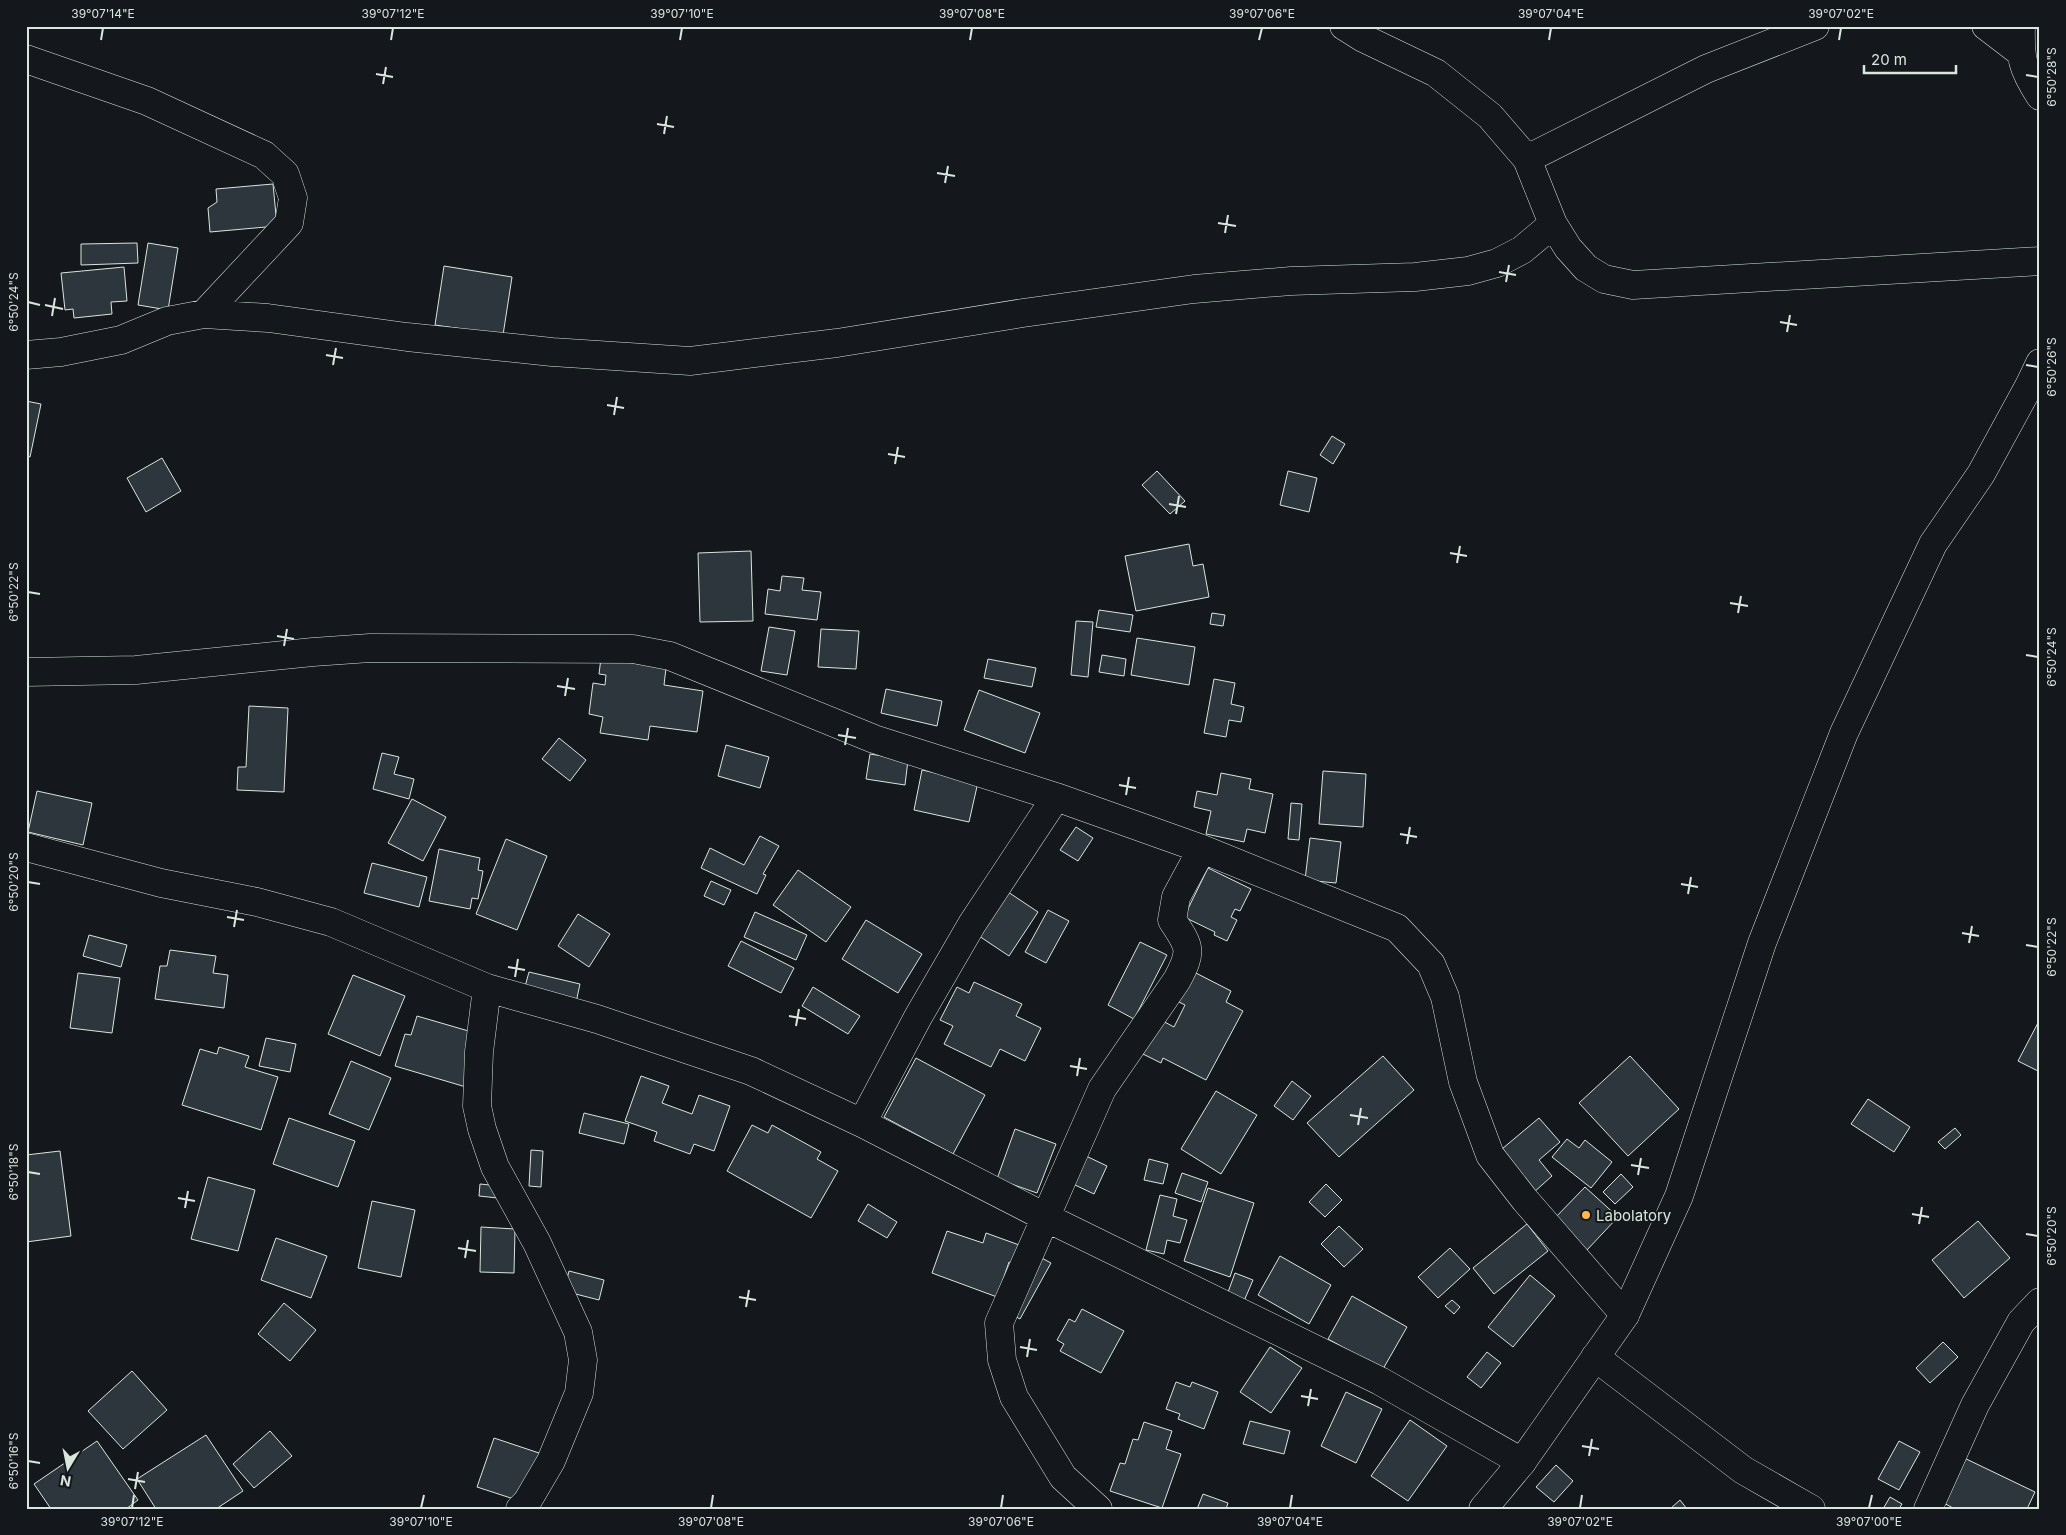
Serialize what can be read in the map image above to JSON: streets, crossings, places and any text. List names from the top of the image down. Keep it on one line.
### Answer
{"places":["Labolatory"],"scale_bar":"20 m","north":"bottom","coordinates":["39°07'14\"E","39°07'12\"E","39°07'10\"E","39°07'08\"E","39°07'06\"E","39°07'04\"E","39°07'02\"E","6°50'28\"S","6°50'24\"S","6°50'26\"S","6°50'22\"S","6°50'20\"S","6°50'18\"S","6°50'16\"S","39°07'00\"E"]}
